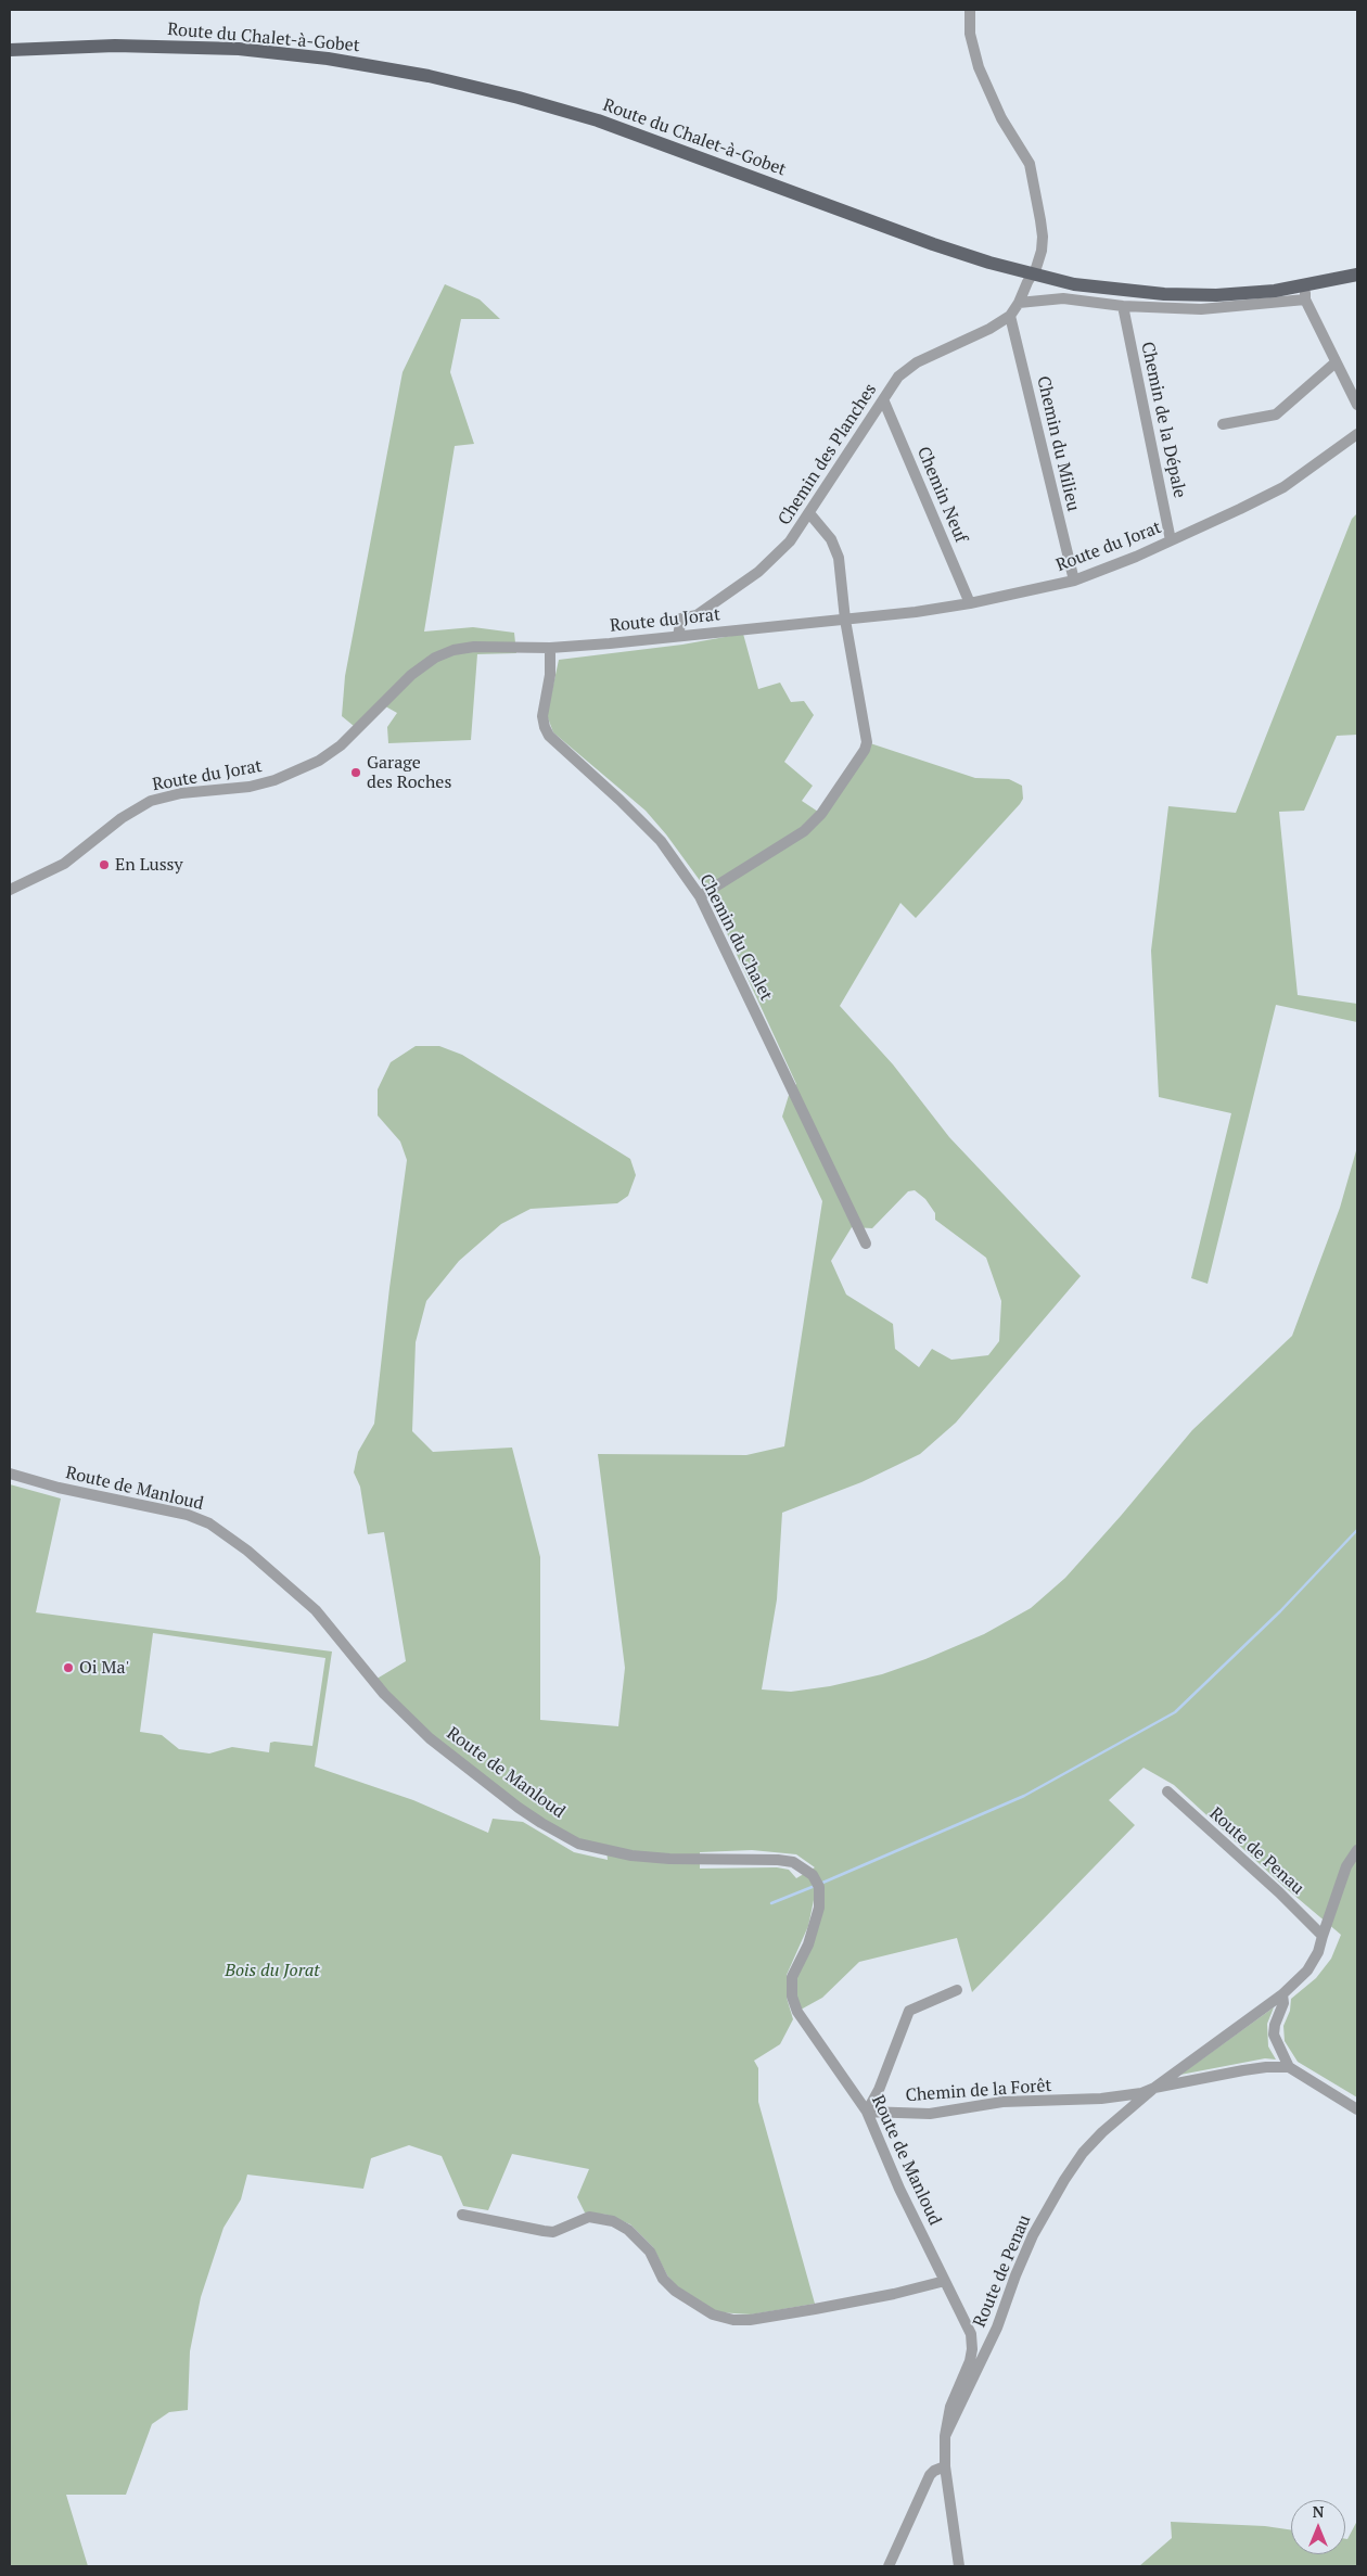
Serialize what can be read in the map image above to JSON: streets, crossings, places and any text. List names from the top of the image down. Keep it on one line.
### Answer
{"streets":{"main road":["Route du Chalet-à-Gobet"],"street":["Chemin de la Dépale","Chemin du Milieu","Chemin des Planches","Chemin Neuf","Route du Jorat","Chemin du Chalet","Route de Manloud","Route de Penau","Chemin de la Forêt"]},"crossings":[["Route du Chalet-à-Gobet","Chemin des Planches"],["Chemin de la Dépale","Route du Jorat"],["Chemin du Milieu","Chemin des Planches"],["Chemin du Milieu","Route du Jorat"],["Chemin des Planches","Chemin Neuf"],["Chemin des Planches","Route du Jorat"],["Chemin Neuf","Route du Jorat"],["Route du Jorat","Chemin du Chalet"],["Route de Manloud","Route de Penau"],["Route de Manloud","Chemin de la Forêt"],["Route de Penau","Chemin de la Forêt"]],"parks":["Bois du Jorat"],"places":["Garage des Roches","En Lussy","Oi Ma'"],"north":"top"}
